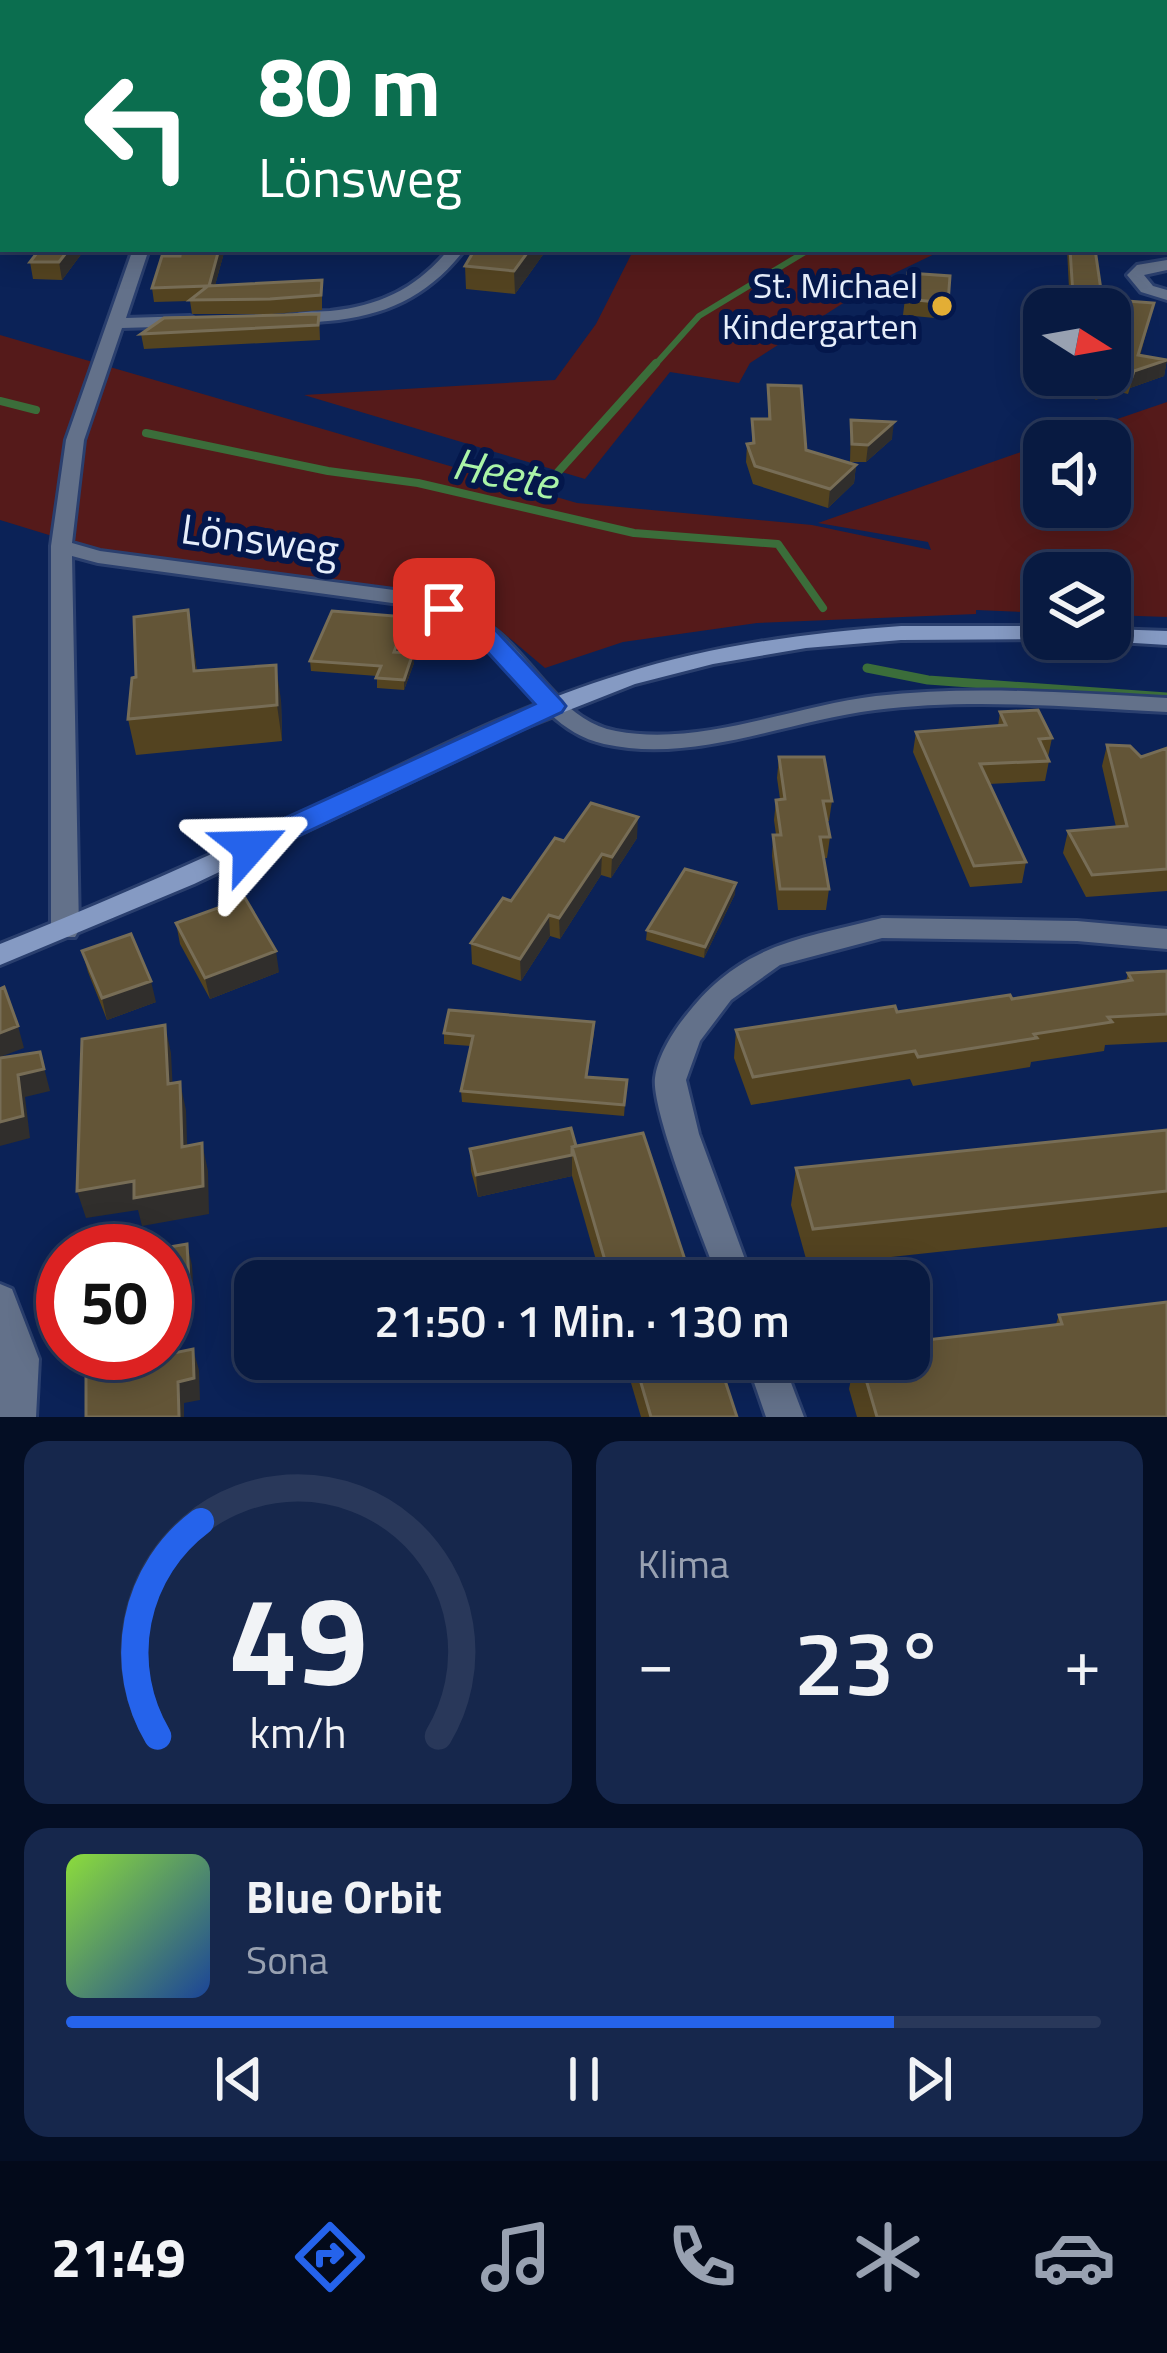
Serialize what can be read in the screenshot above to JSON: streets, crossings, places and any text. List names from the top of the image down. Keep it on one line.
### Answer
{"streets":{"street":["Lönsweg"]},"water":["Heete"],"places":["St. Michael Kindergarten"],"north":"right","page":{"turn":["80 m","Lönsweg"],"limit":"50","trip":"21:50 · 1 Min. · 130 m","tile":"Klima","heat":["−","23°","+"],"song":["Blue Orbit","Sona"],"tabs":"21:49","gauge":["49","km/h"]}}
